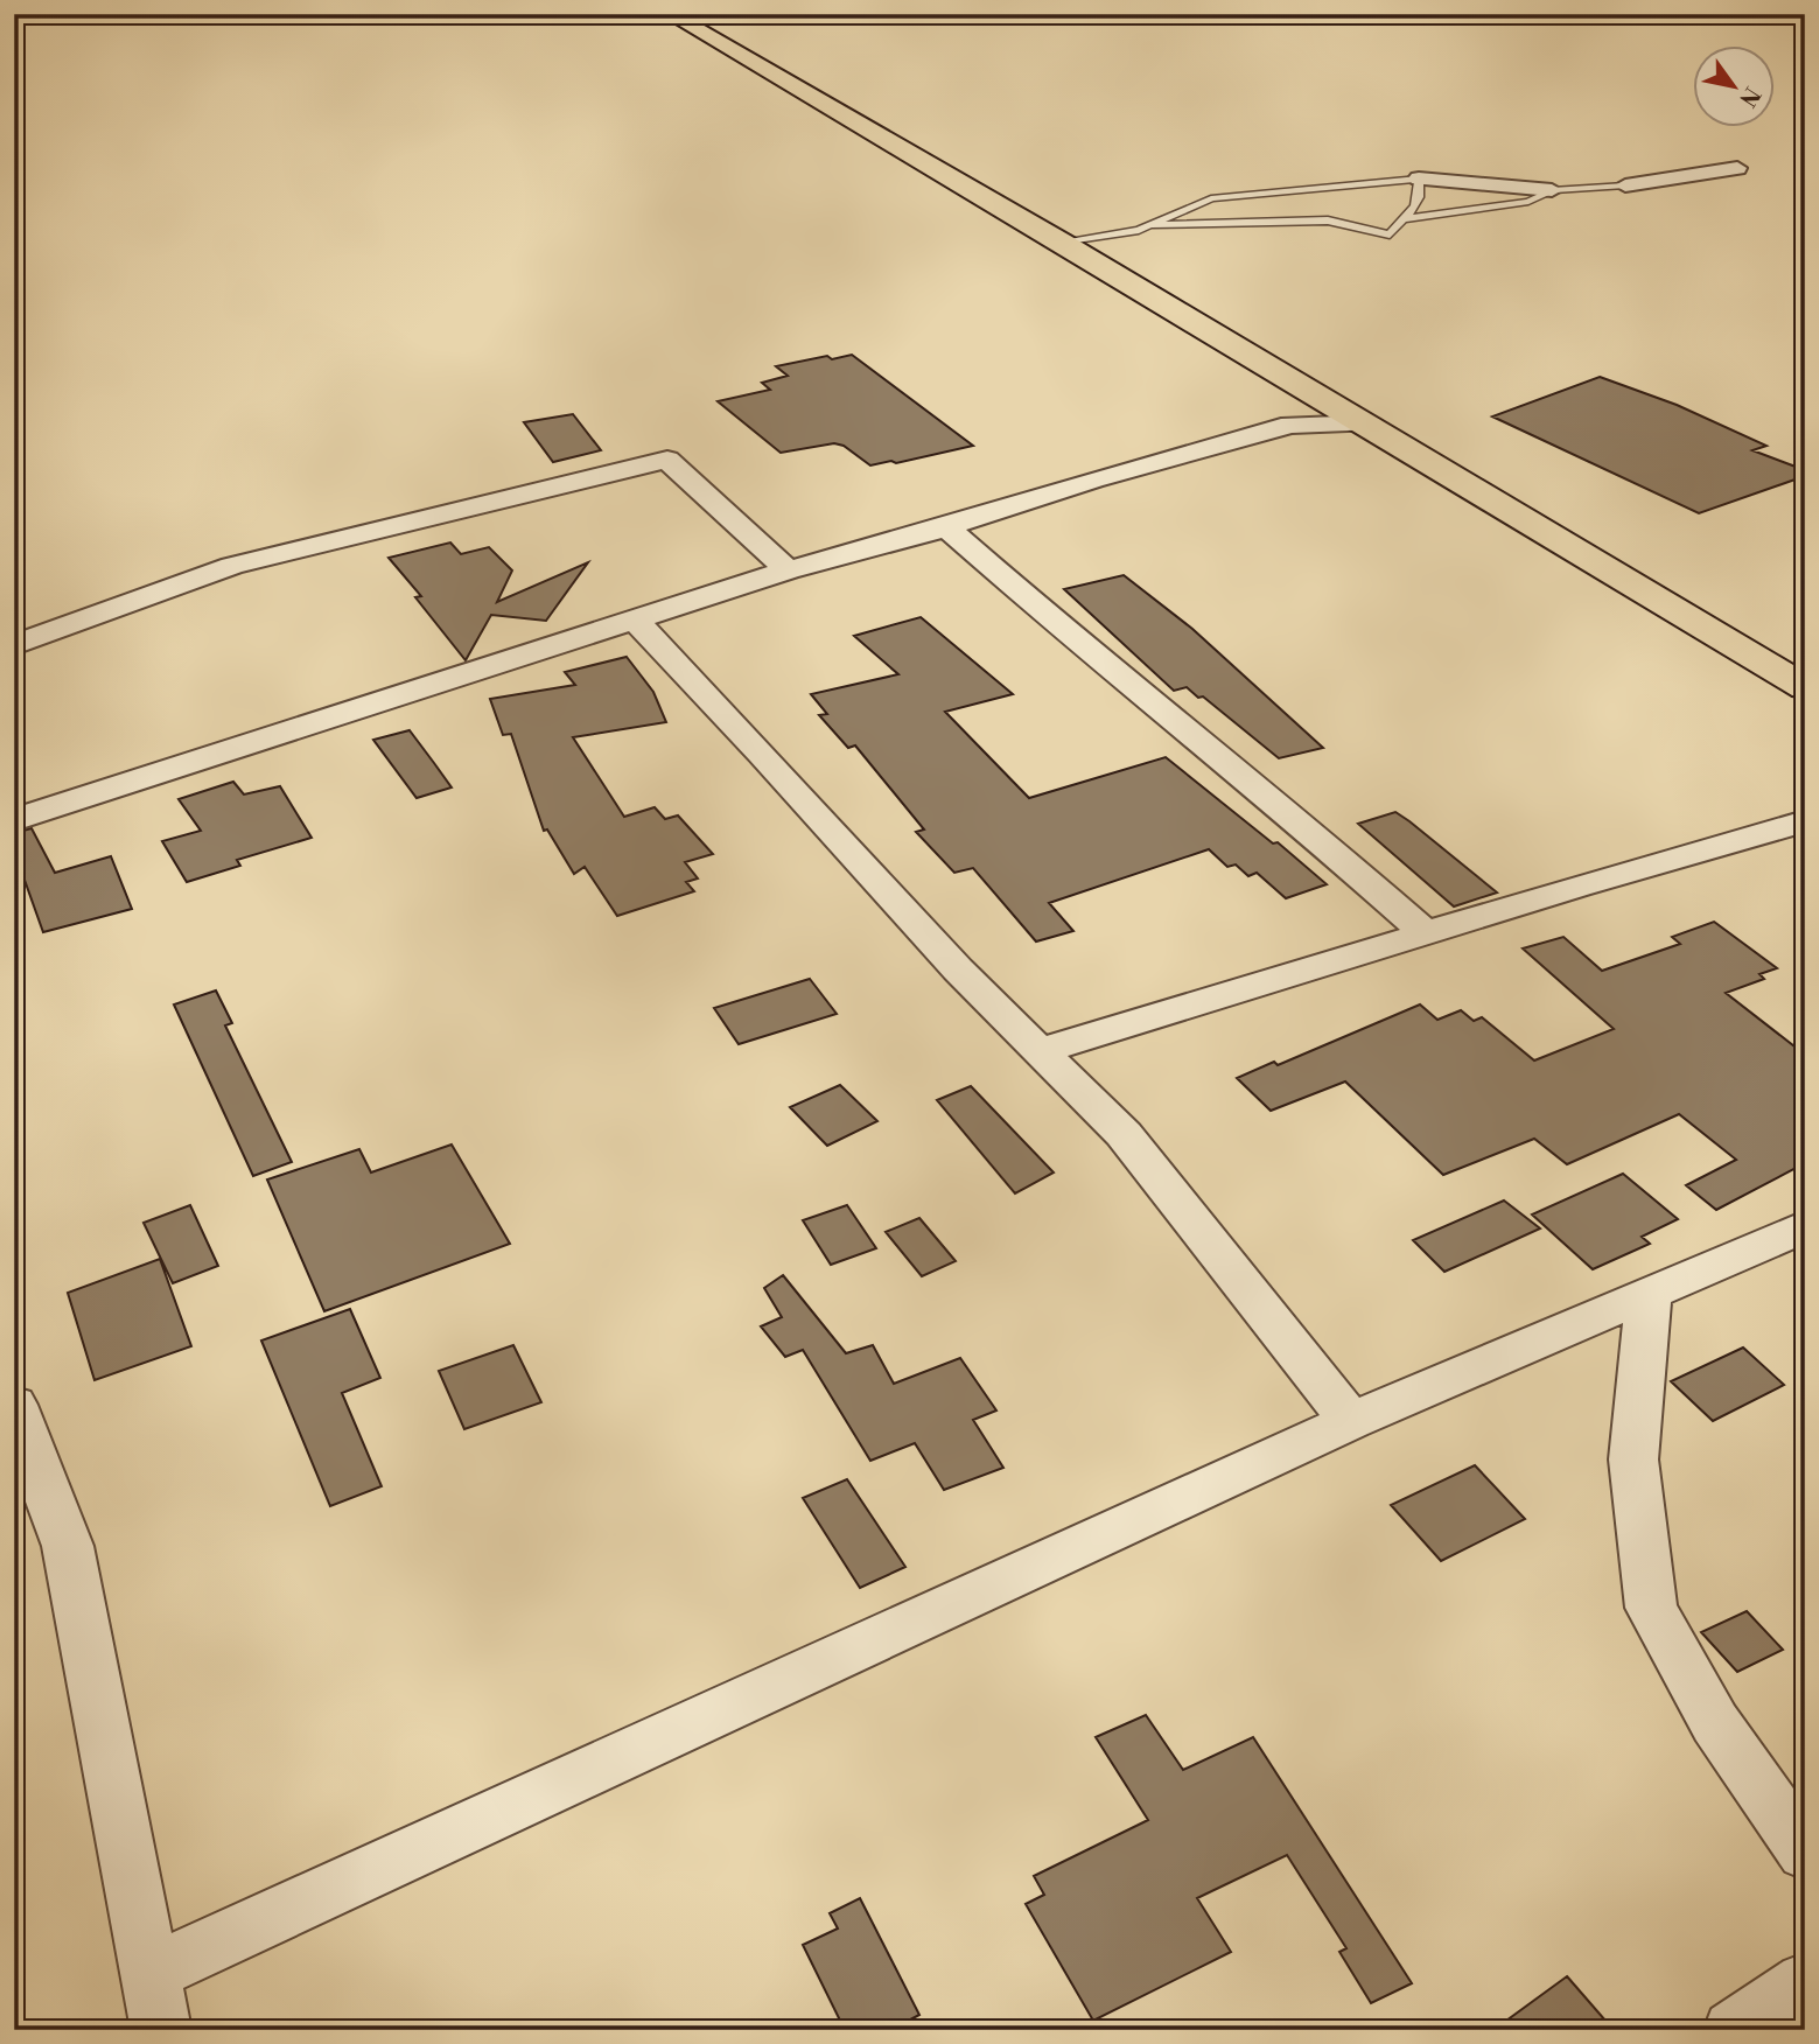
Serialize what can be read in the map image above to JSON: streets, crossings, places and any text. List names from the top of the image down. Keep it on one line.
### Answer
{"north":"bottom right"}
